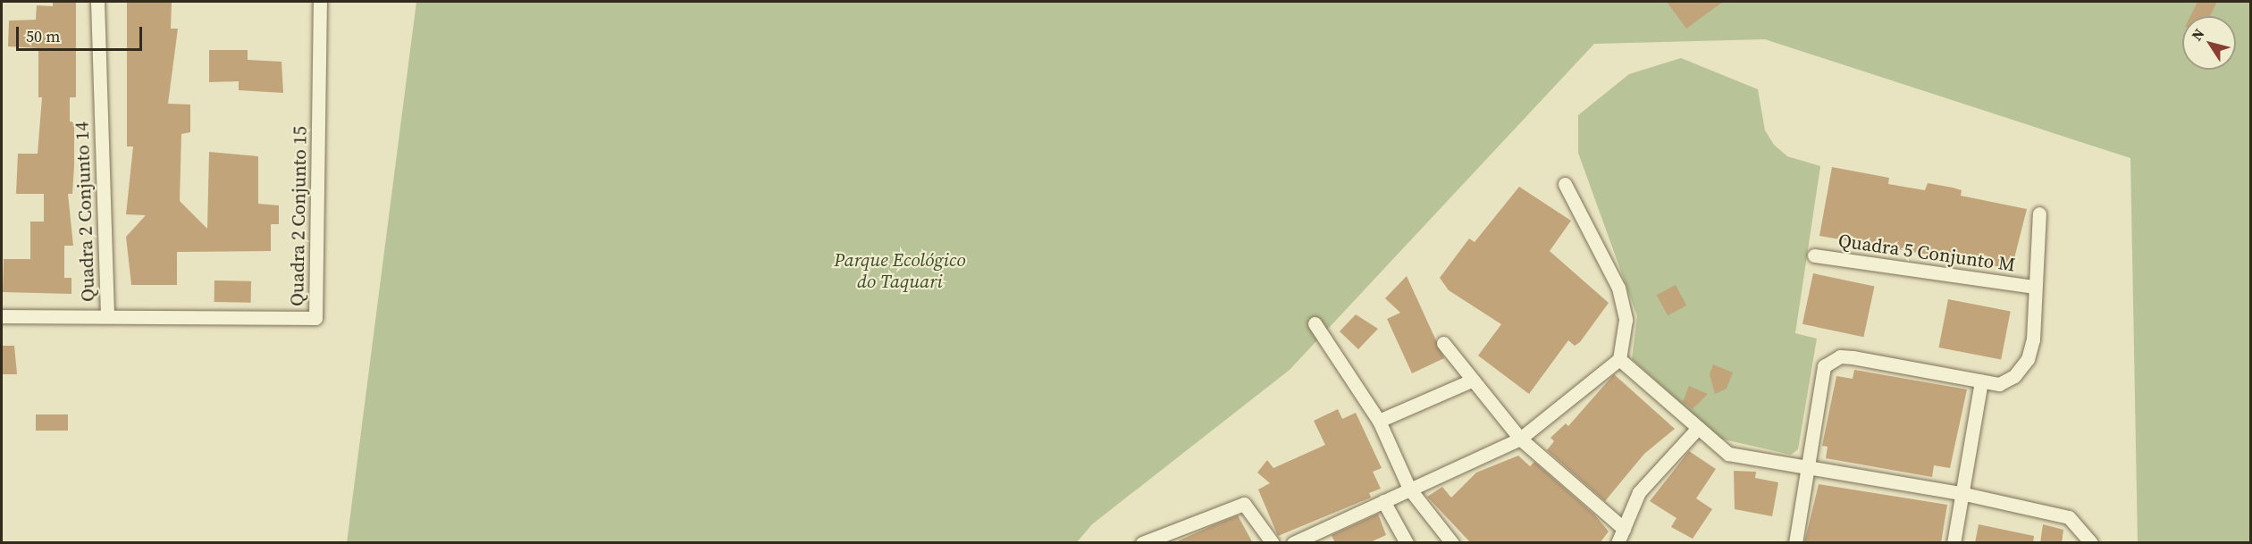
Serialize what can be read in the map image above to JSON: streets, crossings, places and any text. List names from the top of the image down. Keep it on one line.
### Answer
{"streets":{"street":["Quadra 2 Conjunto 14","Quadra 2 Conjunto 15","Quadra 5 Conjunto M"]},"crossings":[["Quadra 2 Conjunto 14","Quadra 2 Conjunto 15"]],"parks":["Parque Ecológico do Taquari"],"scale_bar":"50 m","north":"top left"}
